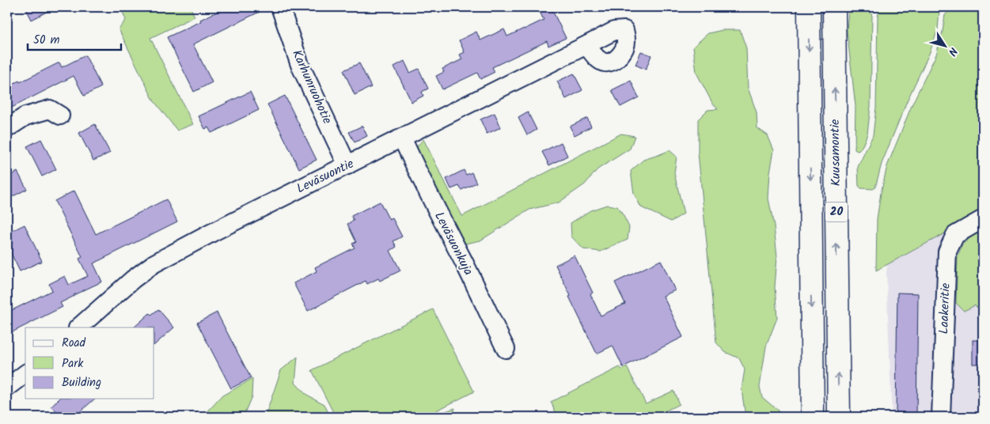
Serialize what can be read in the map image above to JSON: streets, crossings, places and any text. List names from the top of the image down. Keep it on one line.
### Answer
{"streets":{"highway":["Kuusamontie","20"],"street":["Karhunruohotie","Leväsuontie","Leväsuonkuja","Laakeritie"]},"crossings":[["Karhunruohotie","Leväsuontie"],["Leväsuontie","Leväsuonkuja"]],"legend":["Road","Park","Building"],"scale_bar":"50 m","north":"bottom right"}
